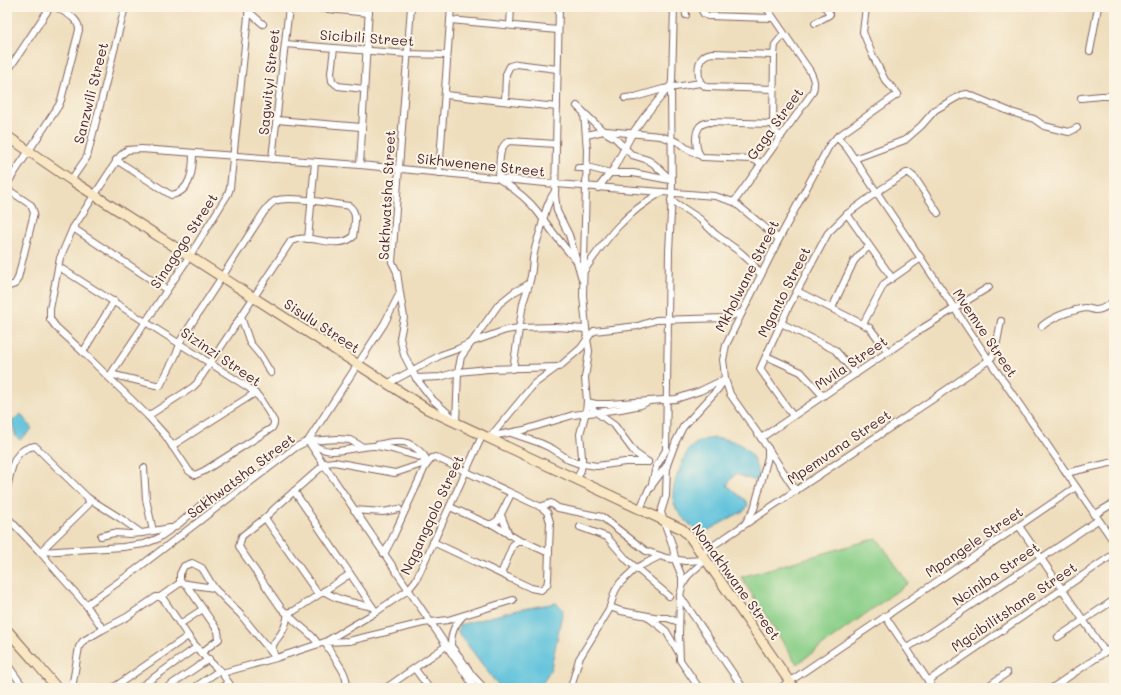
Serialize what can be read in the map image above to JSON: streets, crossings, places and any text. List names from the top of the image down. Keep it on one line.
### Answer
{"streets":{"street":["Sicibili Street","Sagwityi Street","Sanzwili Street","Gaga Street","Sikhwenene Street","Sakhwatsha Street","Sinagogo Street","Mkholwane Street","Mganto Street","Sisulu Street","Mvemve Street","Sizinzi Street","Mvila Street","Mpemvana Street","Nqgangqolo Street","Mpangele Street","Nciniba Street","Nomakhwane Street","Mgcibilitshane Street"]},"crossings":[["Sicibili Street","Sagwityi Street"],["Sicibili Street","Sakhwatsha Street"],["Sagwityi Street","Sikhwenene Street"],["Sanzwili Street","Sisulu Street"],["Gaga Street","Sikhwenene Street"],["Sikhwenene Street","Sakhwatsha Street"],["Sikhwenene Street","Sinagogo Street"],["Sikhwenene Street","Mkholwane Street"],["Sikhwenene Street","Sisulu Street"],["Sikhwenene Street","Sizinzi Street"],["Sakhwatsha Street","Sisulu Street"],["Sinagogo Street","Sisulu Street"],["Sinagogo Street","Sizinzi Street"],["Mkholwane Street","Mvemve Street"],["Mkholwane Street","Mvila Street"],["Mkholwane Street","Mpemvana Street"],["Mganto Street","Mvemve Street"],["Mganto Street","Mvila Street"],["Sisulu Street","Sizinzi Street"],["Sisulu Street","Nqgangqolo Street"],["Sisulu Street","Nomakhwane Street"],["Mvemve Street","Mvila Street"],["Mvemve Street","Mpemvana Street"],["Mvemve Street","Mpangele Street"],["Mvemve Street","Nciniba Street"],["Mpemvana Street","Nomakhwane Street"],["Mpangele Street","Nomakhwane Street"]]}
